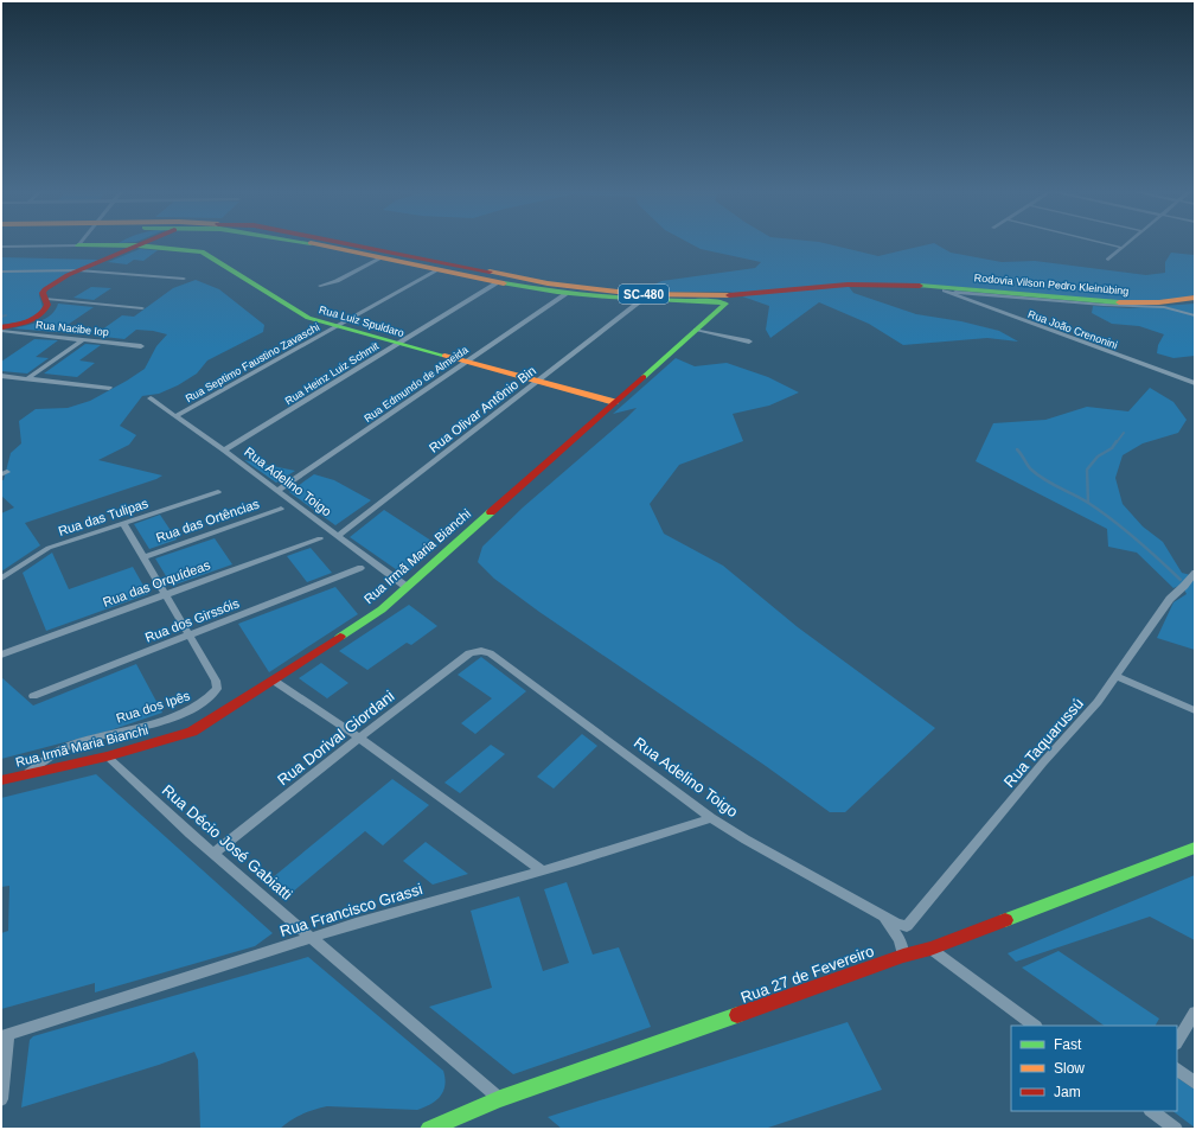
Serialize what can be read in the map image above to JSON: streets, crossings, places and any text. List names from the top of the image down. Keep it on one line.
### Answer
{"streets":{"street":["Rodovia Vilson Pedro Kleinübing","SC-480","Rua Luiz Spuldaro","Rua Nacibe Iop","Rua João Crenonini","Rua Septimo Faustino Zavaschi","Rua Heinz Luiz Schmit","Rua Edmundo de Almeida","Rua Olivar Antônio Bin","Rua Adelino Toigo","Rua das Tulipas","Rua das Ortências","Rua Irmã Maria Bianchi","Rua das Orquídeas","Rua dos Girssóis","Rua dos Ipês","Rua Dorival Giordani","Rua Taquarussú","Rua Décio José Gabiatti","Rua Francisco Grassi","Rua 27 de Fevereiro"]},"crossings":[["Rodovia Vilson Pedro Kleinübing","Rua João Crenonini"],["Rua Luiz Spuldaro","Rua Septimo Faustino Zavaschi"],["Rua Luiz Spuldaro","Rua Heinz Luiz Schmit"],["Rua Luiz Spuldaro","Rua Edmundo de Almeida"],["Rua Luiz Spuldaro","Rua Olivar Antônio Bin"],["Rua Luiz Spuldaro","Rua Irmã Maria Bianchi"],["Rua Septimo Faustino Zavaschi","Rua Adelino Toigo"],["Rua Heinz Luiz Schmit","Rua Adelino Toigo"],["Rua Edmundo de Almeida","Rua Adelino Toigo"],["Rua Olivar Antônio Bin","Rua Adelino Toigo"],["Rua Olivar Antônio Bin","Rua Irmã Maria Bianchi"],["Rua Adelino Toigo","Rua Irmã Maria Bianchi"],["Rua Adelino Toigo","Rua Dorival Giordani"],["Rua Adelino Toigo","Rua Taquarussú"],["Rua Adelino Toigo","Rua Francisco Grassi"],["Rua Adelino Toigo","Rua 27 de Fevereiro"],["Rua das Tulipas","Rua dos Ipês"],["Rua das Ortências","Rua dos Ipês"],["Rua Irmã Maria Bianchi","Rua dos Ipês"],["Rua Irmã Maria Bianchi","Rua Décio José Gabiatti"],["Rua das Orquídeas","Rua dos Ipês"],["Rua dos Girssóis","Rua dos Ipês"],["Rua Dorival Giordani","Rua Décio José Gabiatti"],["Rua Décio José Gabiatti","Rua Francisco Grassi"],["Rua Décio José Gabiatti","Rua 27 de Fevereiro"]],"legend":["Fast","Slow","Jam"]}
